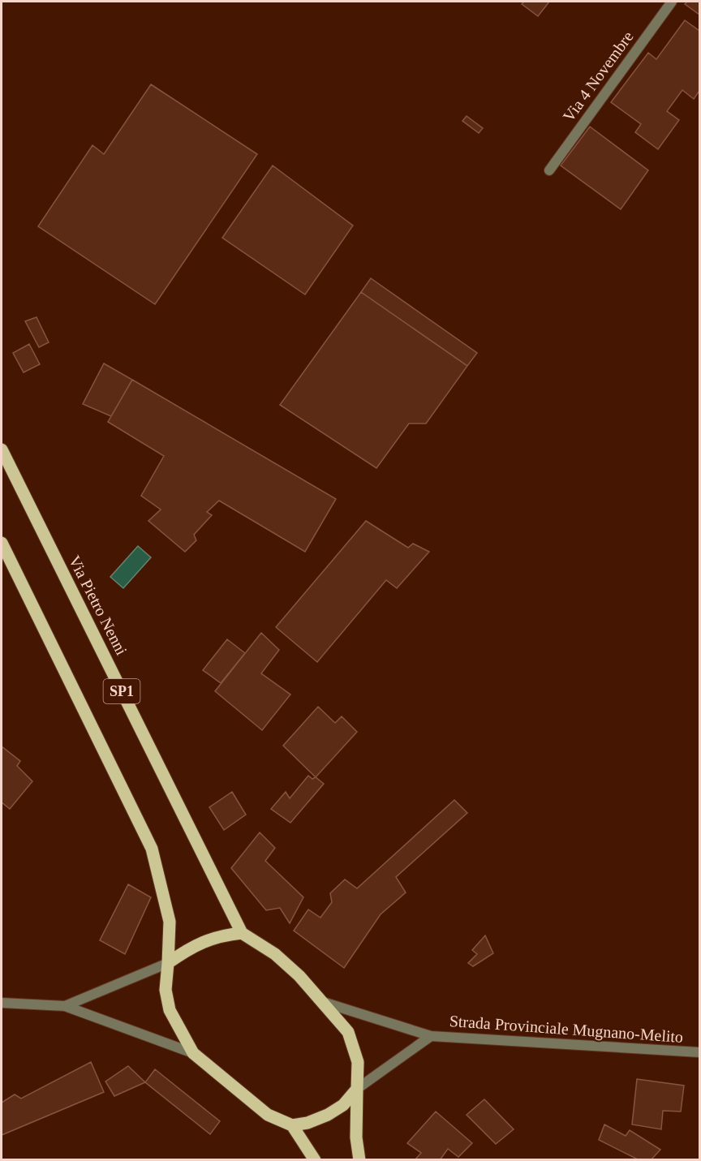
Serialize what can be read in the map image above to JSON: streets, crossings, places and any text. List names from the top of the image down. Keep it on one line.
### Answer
{"streets":{"main road":["Via Pietro Nenni","SP1"],"street":["Via 4 Novembre","Strada Provinciale Mugnano-Melito"]}}
